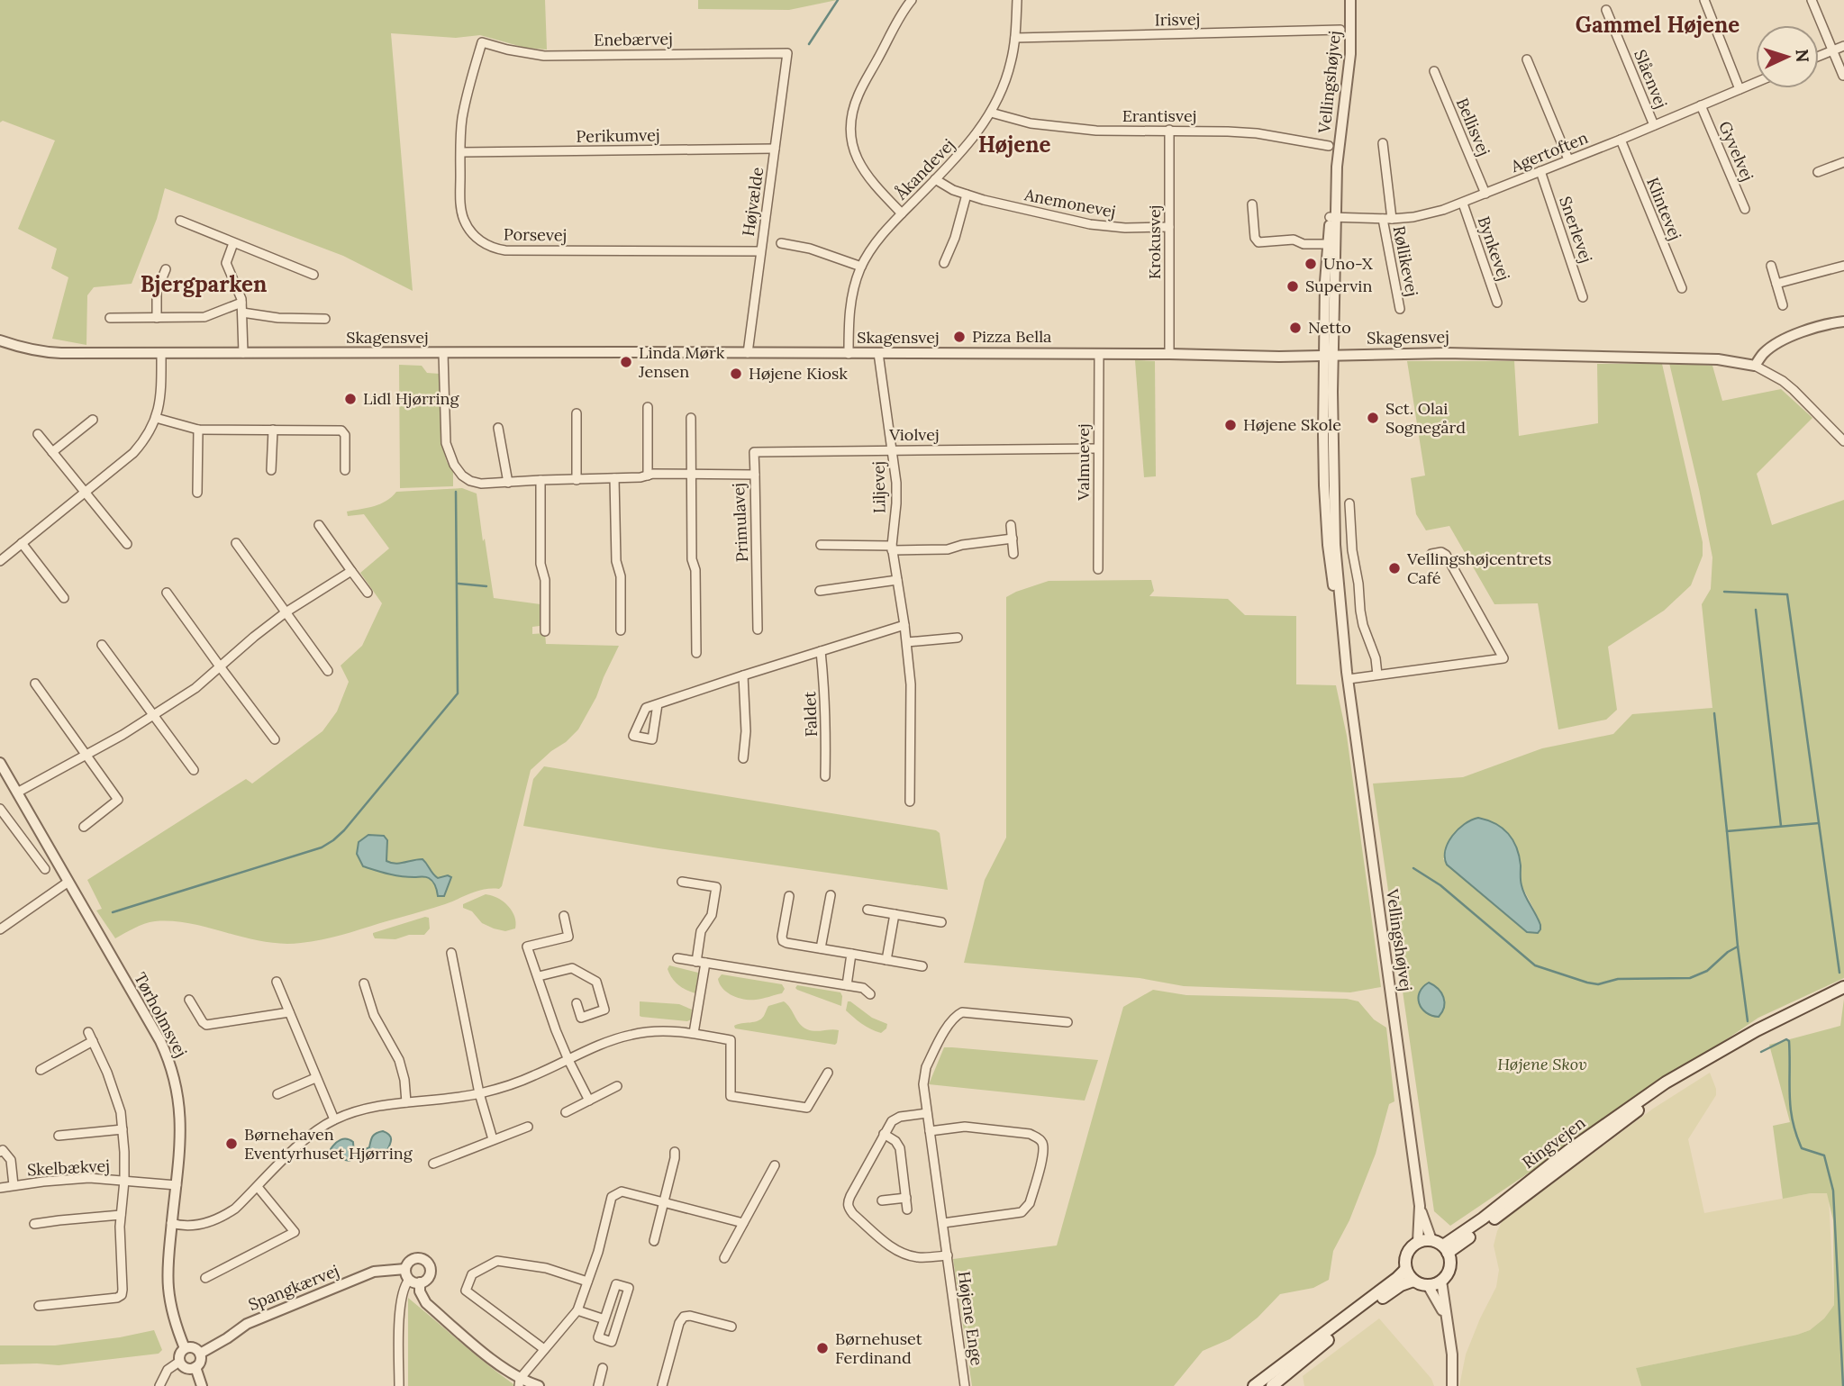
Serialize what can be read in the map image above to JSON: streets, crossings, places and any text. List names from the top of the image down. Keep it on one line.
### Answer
{"streets":{"main road":["Ringvejen"],"street":["Irisvej","Enebærvej","Slåenvej","Vellingshøjvej","Erantisvej","Bellisvej","Perikumvej","Gyvelvej","Agertoften","Åkandevej","Højvælde","Anemonevej","Klintevej","Snerlevej","Porsevej","Krokusvej","Bynkevej","Røllikevej","Skagensvej","Violvej","Valmuevej","Liljevej","Primulavej","Faldet","Tørholmsvej","Skelbækvej","Spangkærvej","Højene Enge"]},"crossings":[["Irisvej","Åkandevej"],["Enebærvej","Højvælde"],["Enebærvej","Porsevej"],["Slåenvej","Agertoften"],["Vellingshøjvej","Agertoften"],["Vellingshøjvej","Skagensvej"],["Vellingshøjvej","Ringvejen"],["Erantisvej","Åkandevej"],["Erantisvej","Krokusvej"],["Bellisvej","Agertoften"],["Perikumvej","Højvælde"],["Perikumvej","Porsevej"],["Gyvelvej","Agertoften"],["Agertoften","Klintevej"],["Agertoften","Snerlevej"],["Agertoften","Bynkevej"],["Agertoften","Røllikevej"],["Åkandevej","Anemonevej"],["Åkandevej","Skagensvej"],["Højvælde","Porsevej"],["Højvælde","Skagensvej"],["Anemonevej","Krokusvej"],["Krokusvej","Skagensvej"],["Skagensvej","Valmuevej"],["Skagensvej","Liljevej"],["Skagensvej","Primulavej"],["Violvej","Valmuevej"],["Violvej","Liljevej"],["Violvej","Primulavej"],["Tørholmsvej","Skelbækvej"],["Tørholmsvej","Spangkærvej"]],"districts":["Gammel Højene","Højene","Bjergparken"],"parks":["Højene Skov"],"places":["Uno-X","Supervin","Netto","Pizza Bella","Linda Mørk Jensen","Højene Kiosk","Lidl Hjørring","Sct. Olai Sognegård","Højene Skole","Vellingshøjcentrets Café","Børnehaven Eventyrhuset Hjørring","Børnehuset Ferdinand"],"north":"right"}
